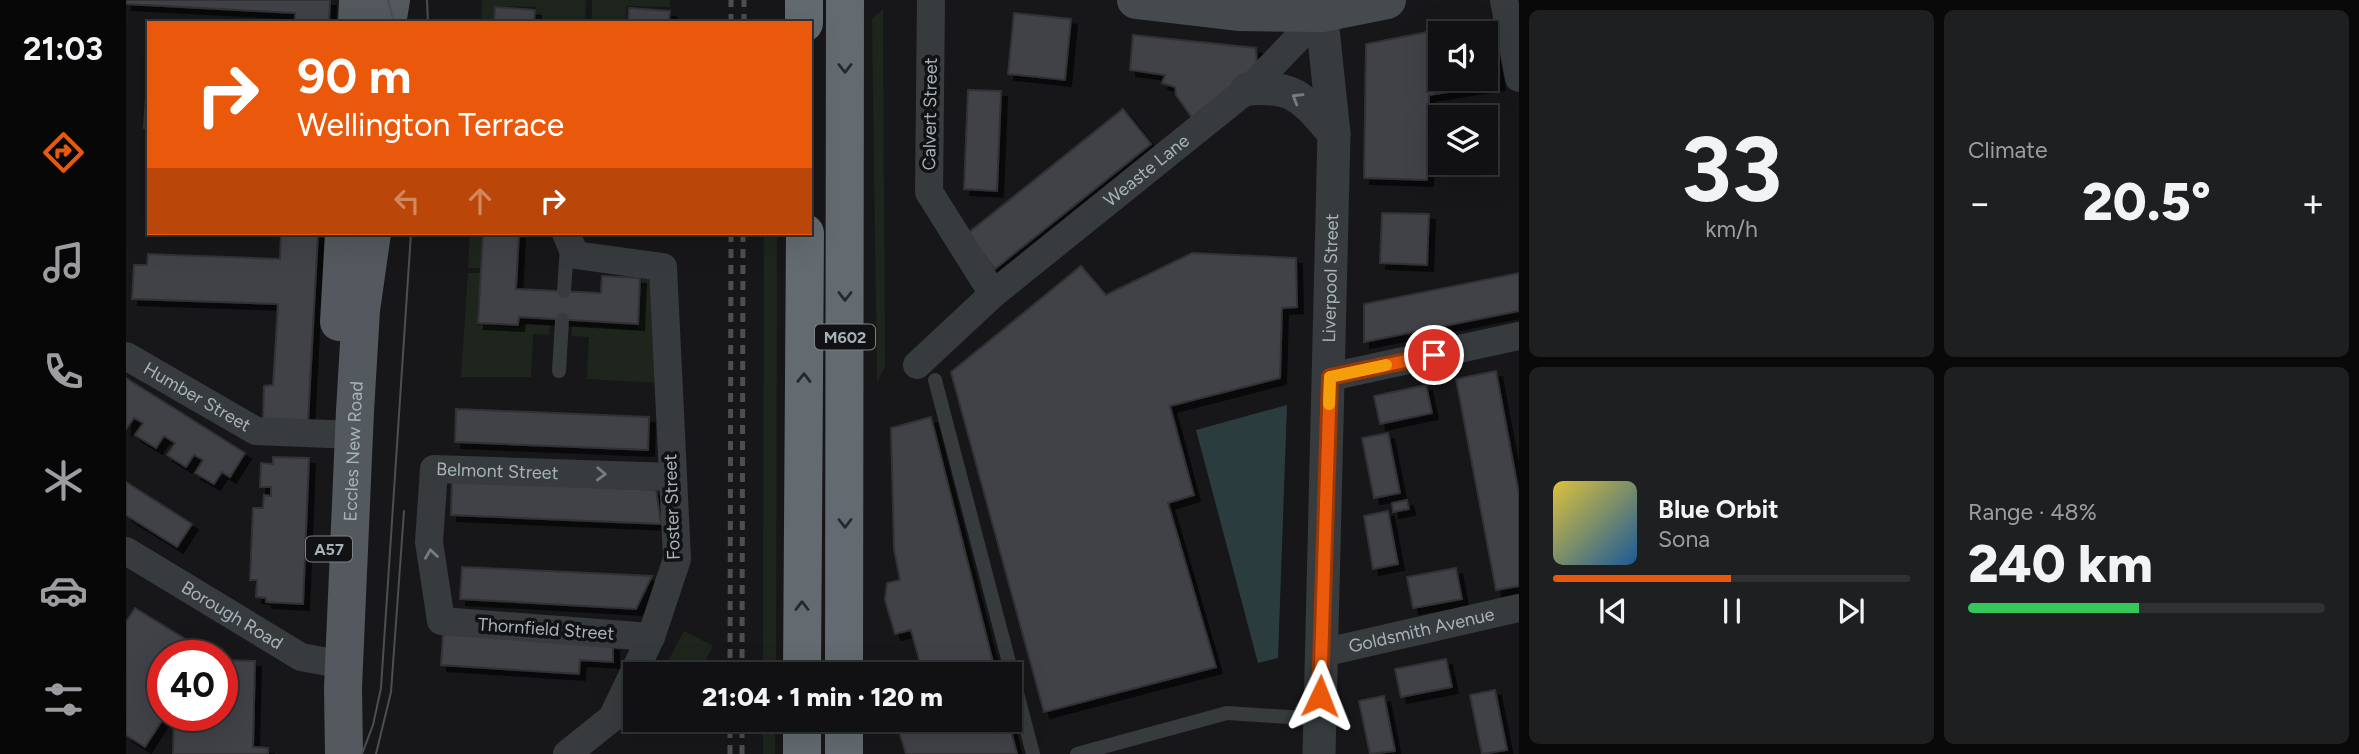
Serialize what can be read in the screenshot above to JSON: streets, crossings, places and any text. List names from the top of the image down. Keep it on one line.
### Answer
{"streets":{"highway":["M602"],"main road":["Eccles New Road"],"street":["Calvert Street","Weaste Lane","Liverpool Street","Humber Street","Belmont Street","Foster Street","Borough Road","Thornfield Street","Goldsmith Avenue"]},"crossings":[["Calvert Street","Weaste Lane"],["Weaste Lane","Liverpool Street"],["Liverpool Street","Goldsmith Avenue"],["Humber Street","Eccles New Road"],["Eccles New Road","Borough Road"],["Belmont Street","Foster Street"],["Belmont Street","Thornfield Street"],["Foster Street","Thornfield Street"]],"page":{"tabs":"21:03","tile":[["33","km/h"],"Climate",["Range · 48%","240 km"]],"turn":["90 m","Wellington Terrace"],"heat":["−","20.5°","+"],"song":["Blue Orbit","Sona"],"limit":"40","trip":"21:04 · 1 min · 120 m"}}
